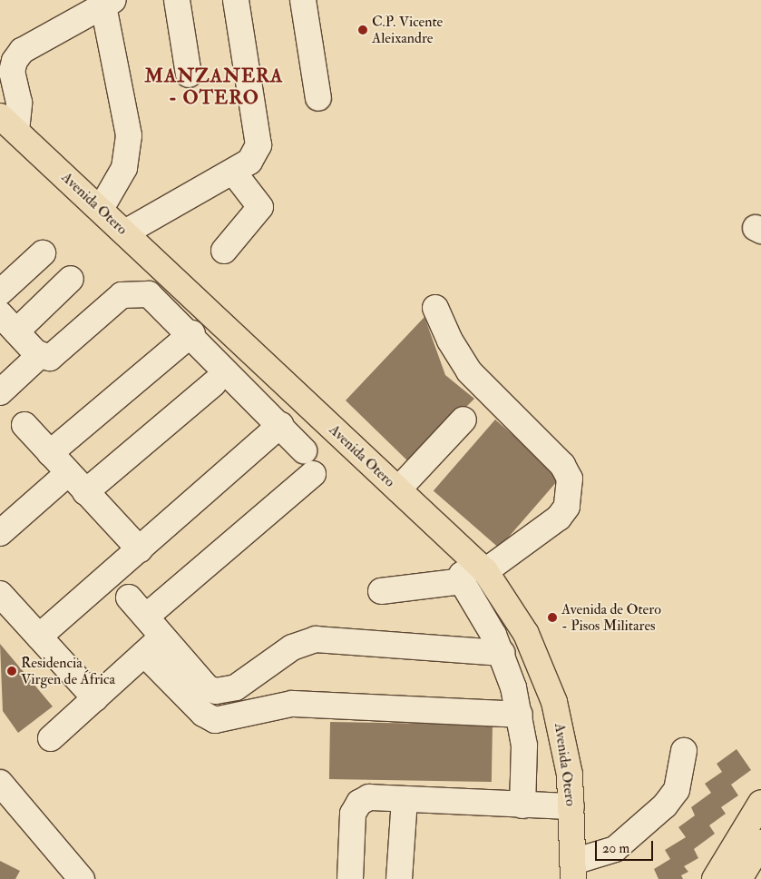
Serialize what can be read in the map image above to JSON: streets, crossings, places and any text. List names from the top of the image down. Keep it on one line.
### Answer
{"streets":{"main road":["Avenida Otero"]},"districts":["MANZANERA - OTERO"],"places":["C.P. Vicente Aleixandre","Avenida de Otero - Pisos Militares","Residencia Virgen de África"],"scale_bar":"20 m"}
